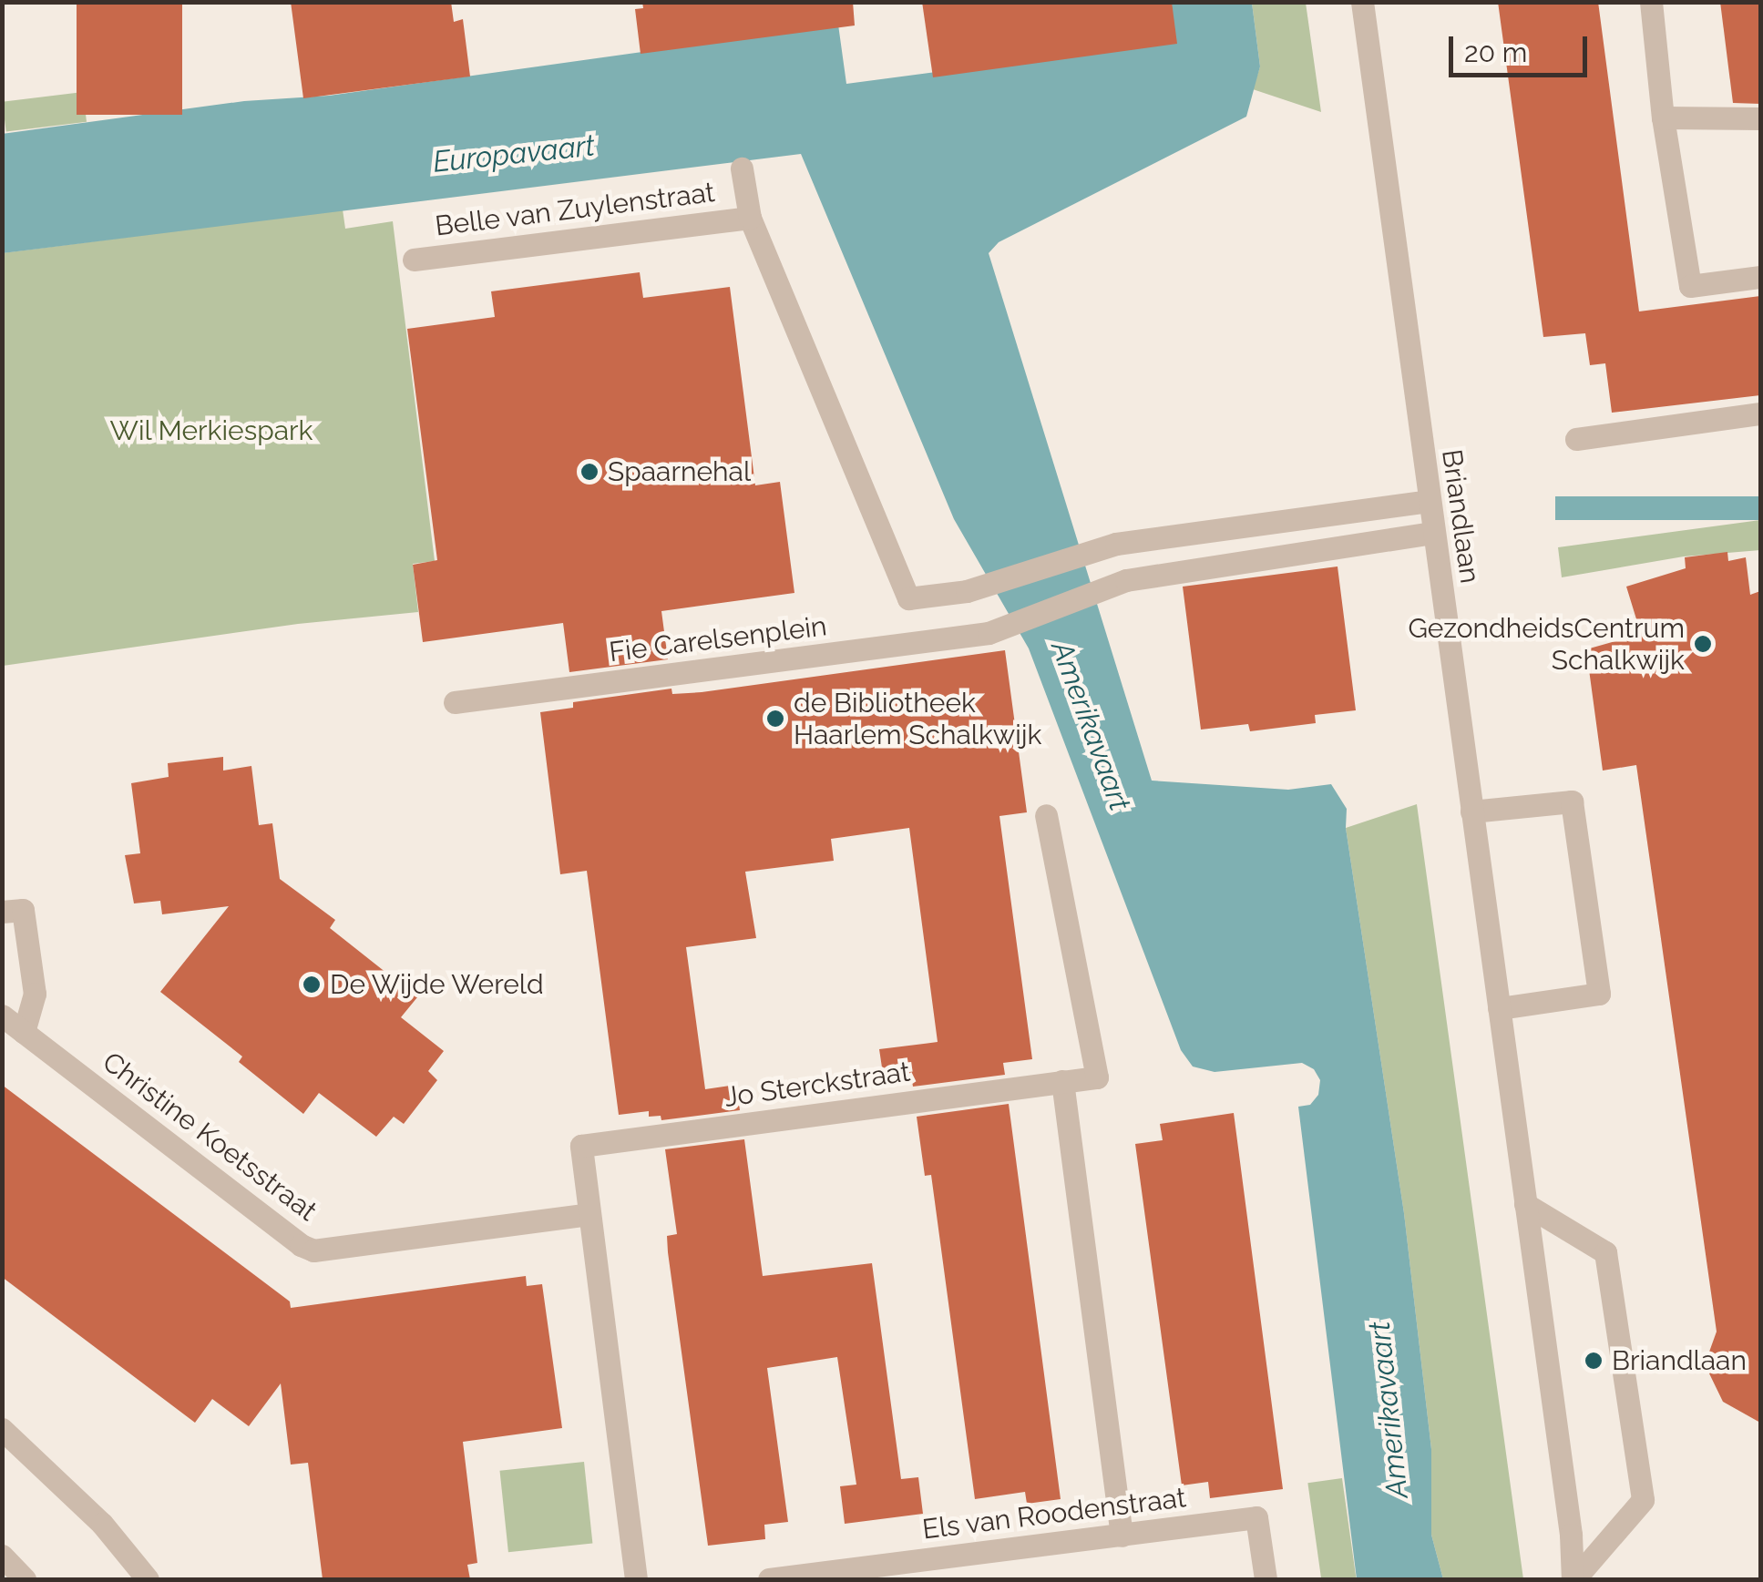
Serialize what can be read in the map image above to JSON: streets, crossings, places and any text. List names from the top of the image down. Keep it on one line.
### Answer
{"streets":{"street":["Belle van Zuylenstraat","Briandlaan","Fie Carelsenplein","Jo Sterckstraat","Christine Koetsstraat","Els van Roodenstraat"]},"crossings":[["Briandlaan","Fie Carelsenplein"],["Jo Sterckstraat","Christine Koetsstraat"]],"water":["Europavaart","Amerikavaart"],"parks":["Wil Merkiespark"],"places":["Spaarnehal","GezondheidsCentrum Schalkwijk","de Bibliotheek Haarlem Schalkwijk","De Wijde Wereld","Briandlaan"],"scale_bar":"20 m"}
